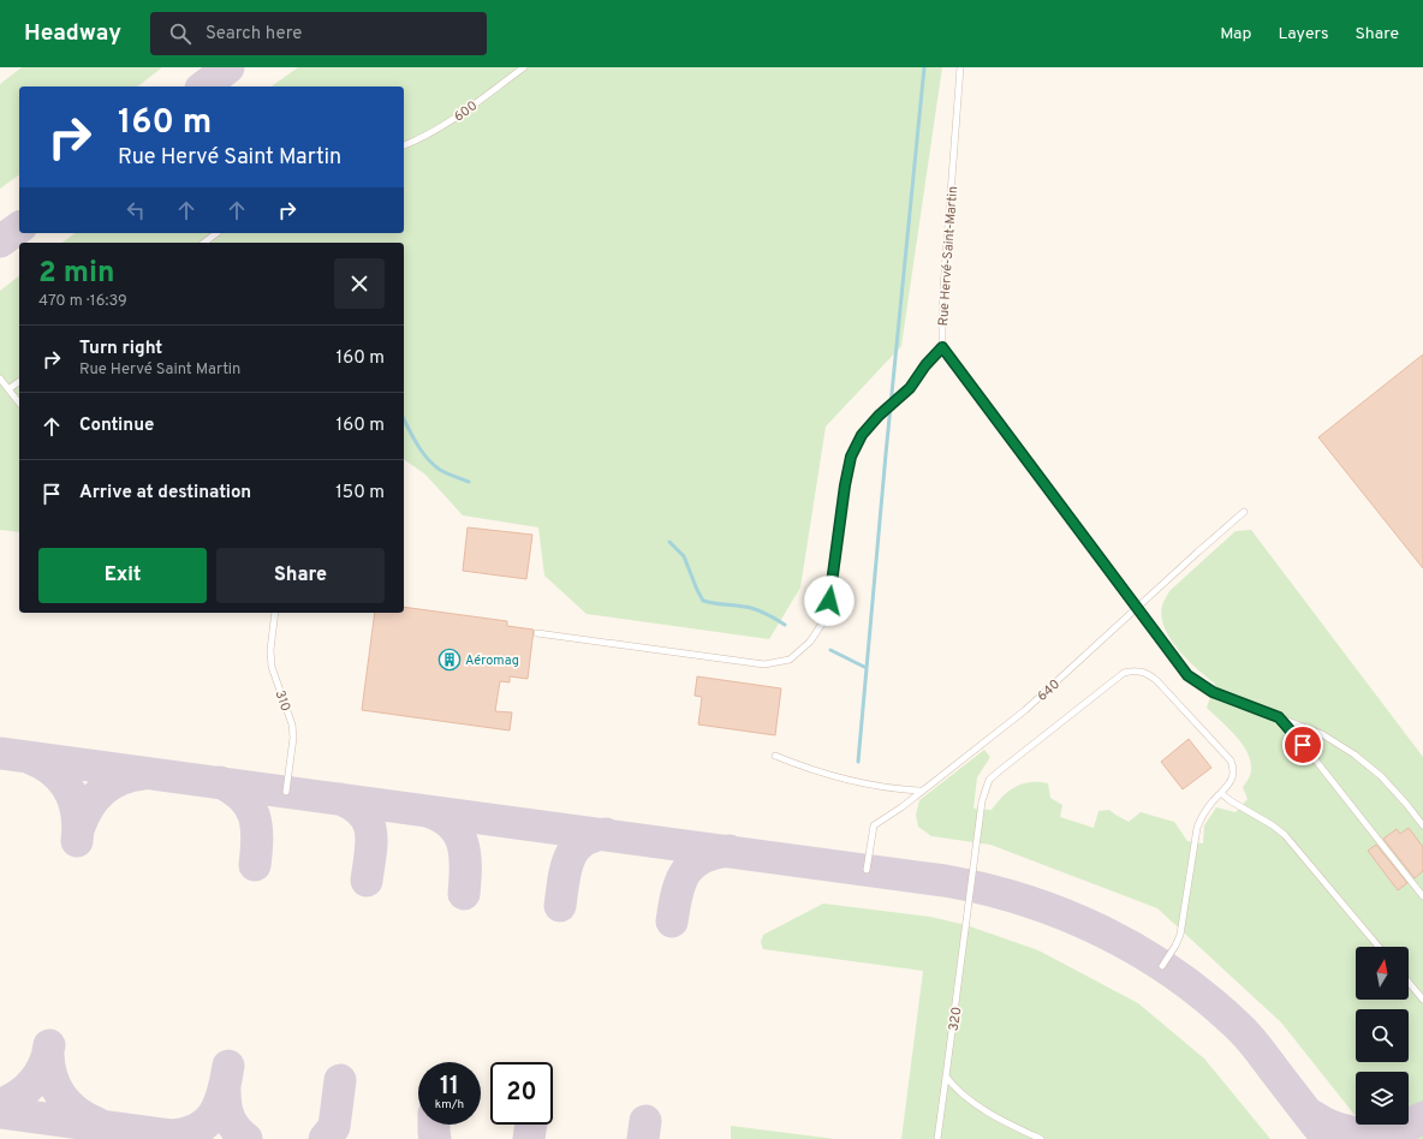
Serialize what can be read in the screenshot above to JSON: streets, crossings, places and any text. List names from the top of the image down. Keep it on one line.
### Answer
{"streets":{"lane":["600","Rue Hervé-Saint-Martin","640","310","320"]},"places":{"building":["Aéromag"]},"north":"top","page":{"header":"Headway","search":"Search here","nav":["Map","Layers","Share"],"turn":["160 m","Rue Hervé Saint Martin"],"heading":["2 min","470 m · 16:39"],"list":[{"name":"Turn right","note":"Rue Hervé Saint Martin","value":"160 m"},{"name":"Continue","value":"160 m"},{"name":"Arrive at destination","value":"150 m"}],"buttons":["Exit","Share"],"speed":"11 km/h","limit":"20"}}
